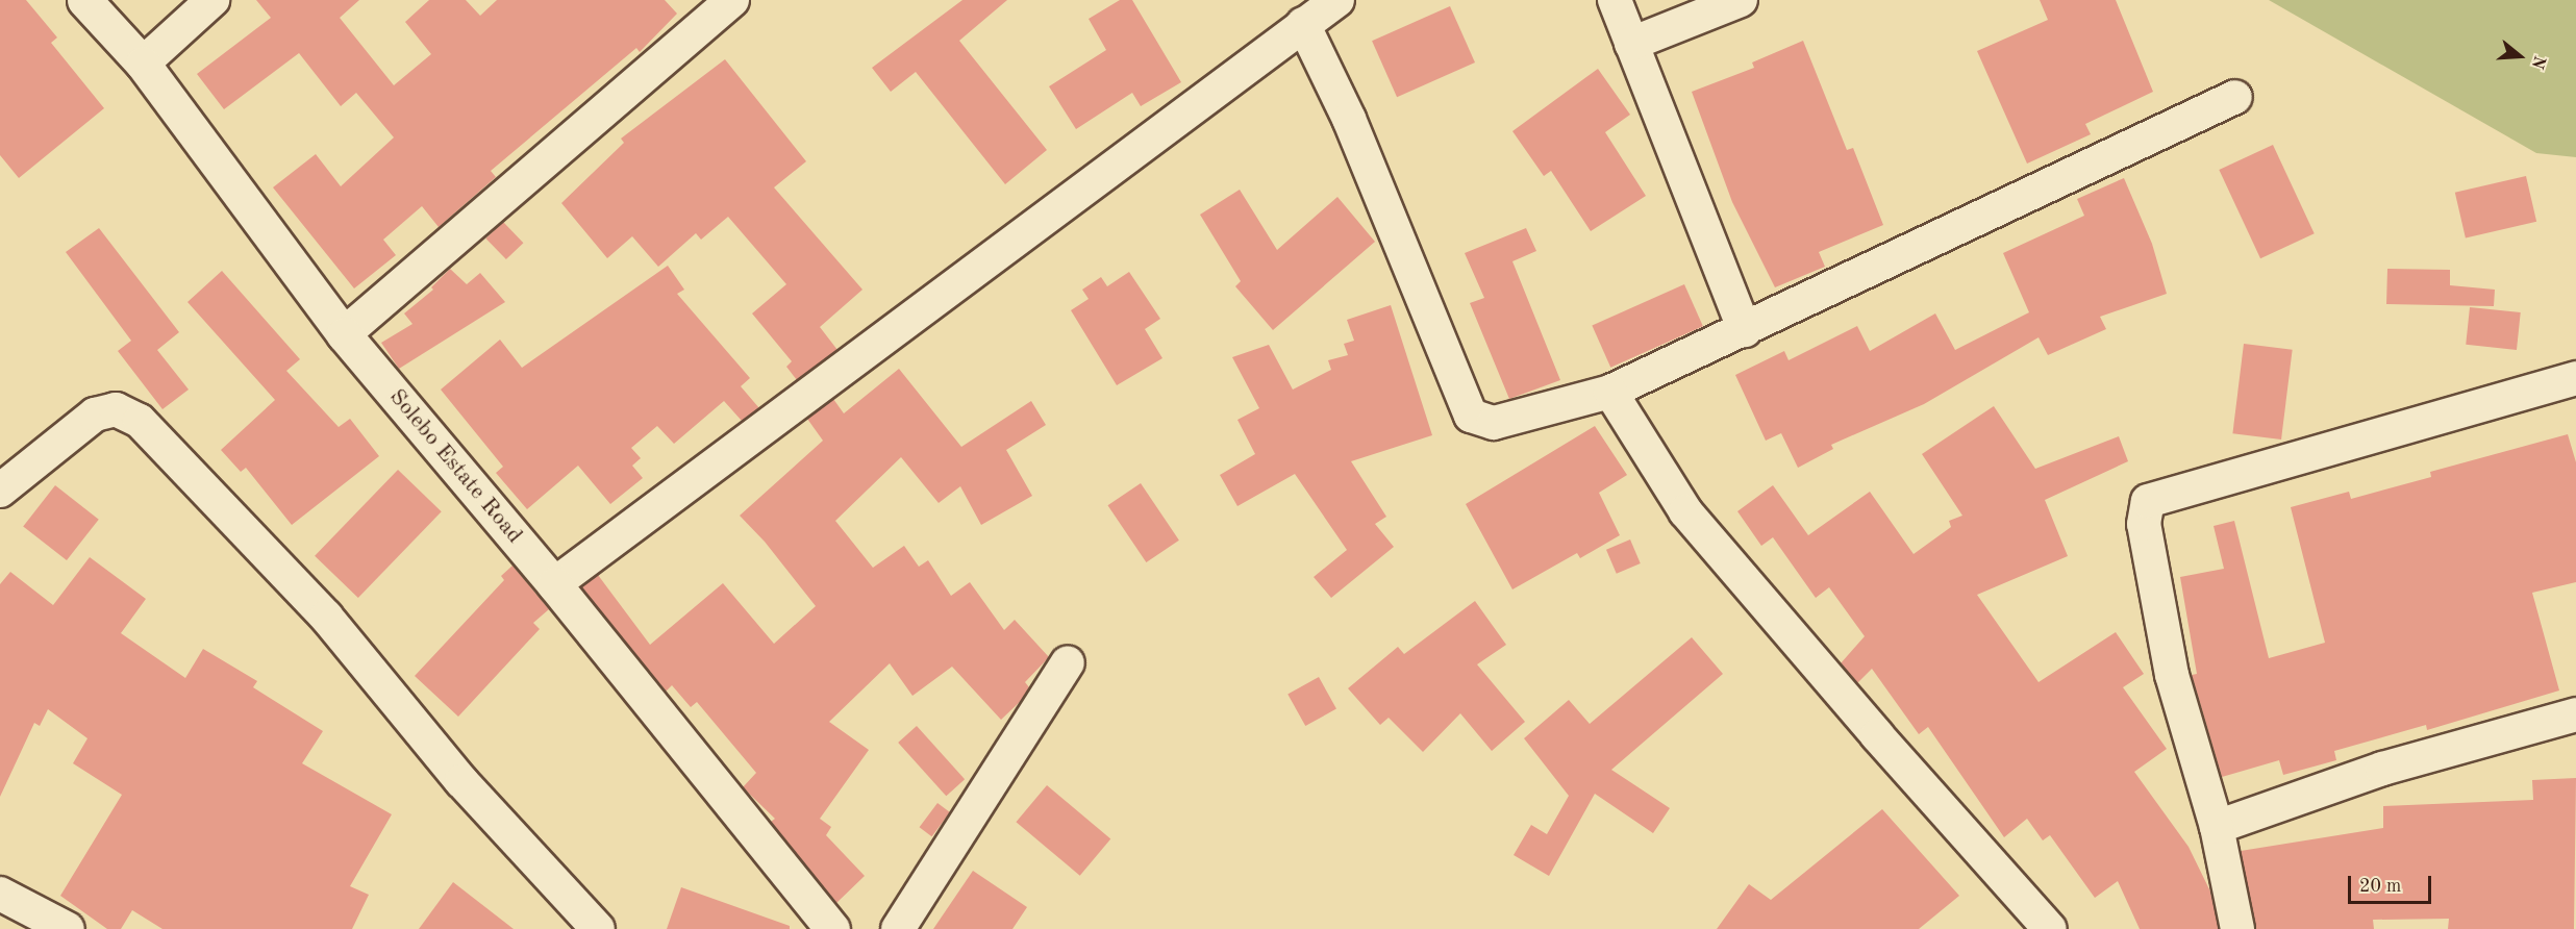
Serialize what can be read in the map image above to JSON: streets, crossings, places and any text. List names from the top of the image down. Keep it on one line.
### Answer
{"streets":{"street":["Solebo Estate Road"]},"scale_bar":"20 m","north":"right"}
